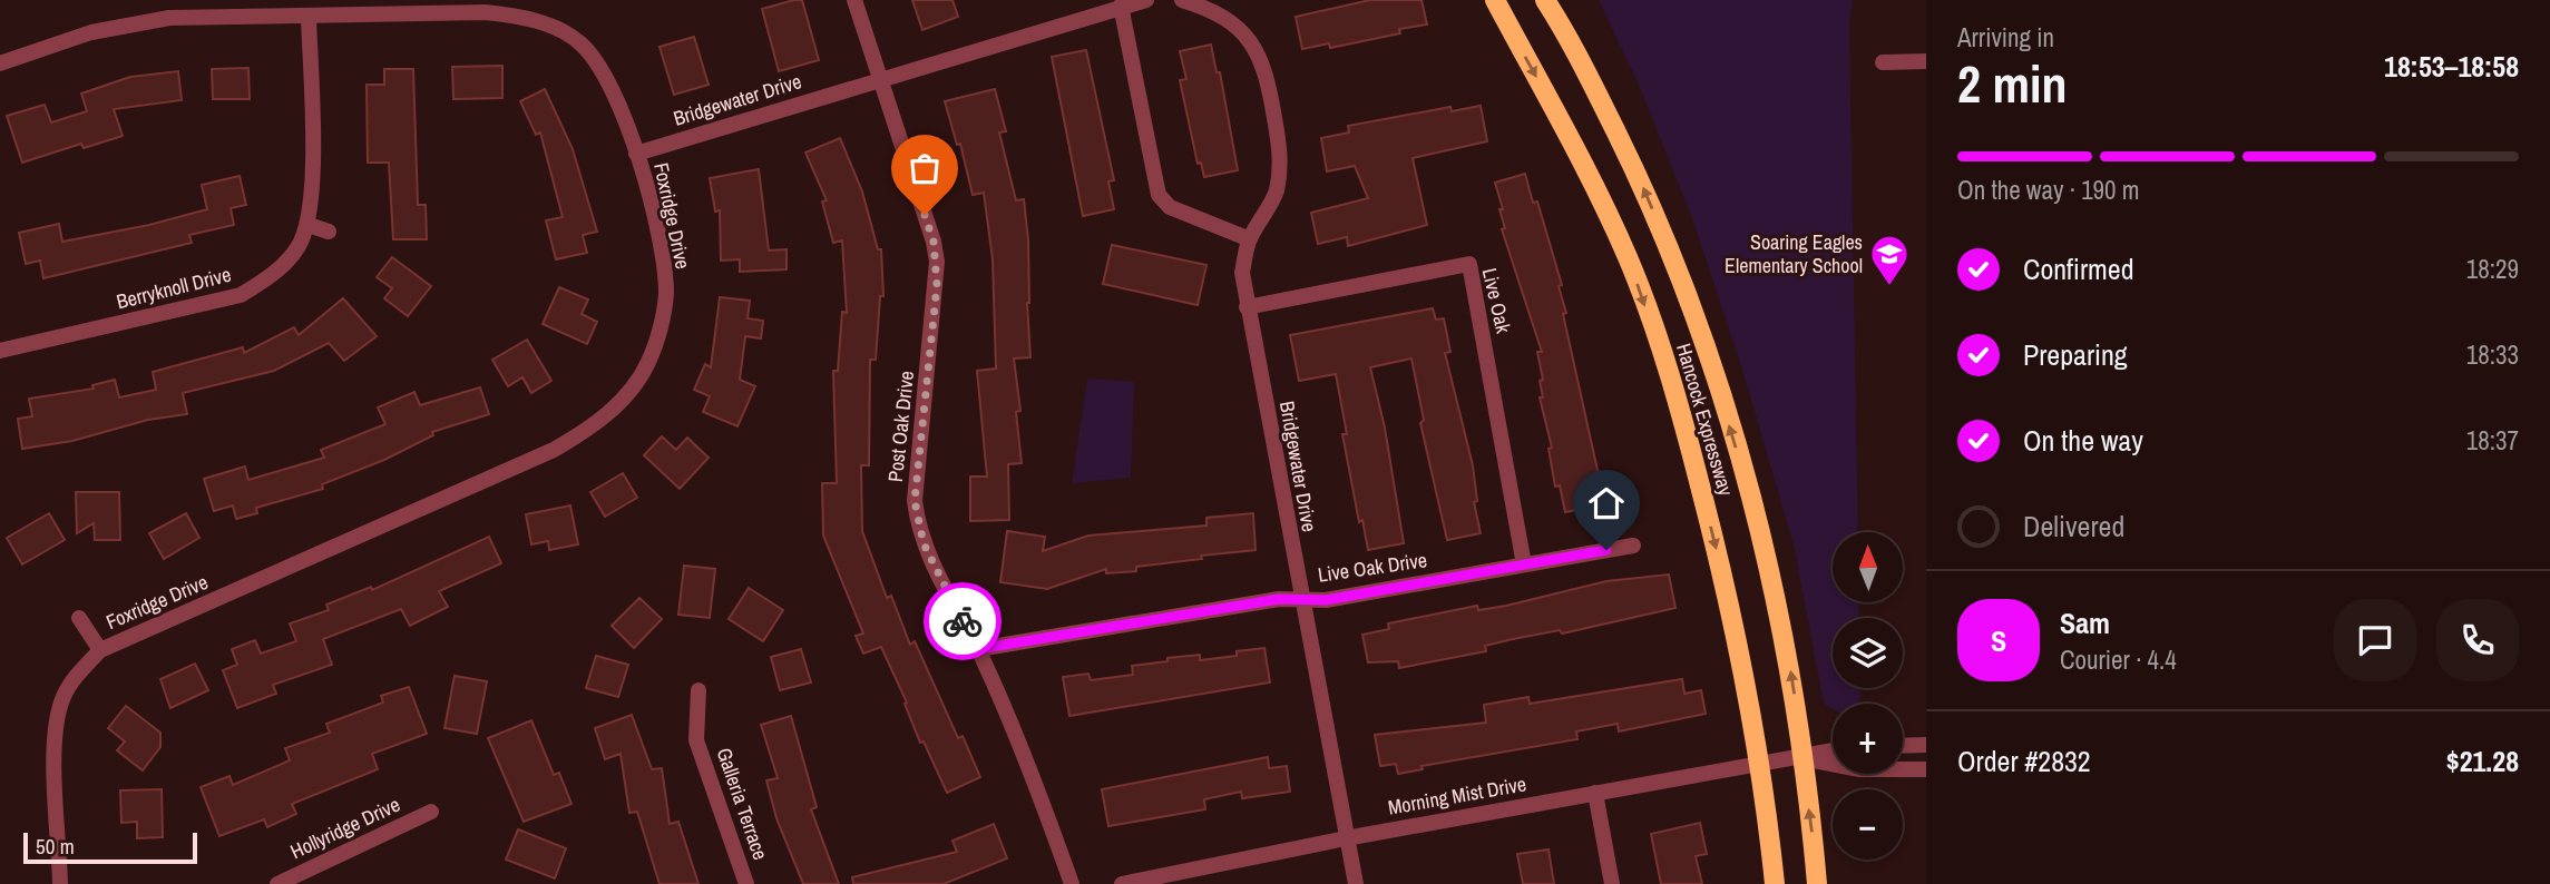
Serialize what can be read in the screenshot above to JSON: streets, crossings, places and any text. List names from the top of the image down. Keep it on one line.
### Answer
{"streets":{"main road":["Hancock Expressway"],"street":["Bridgewater Drive","Foxridge Drive","Berryknoll Drive","Live Oak","Post Oak Drive","Live Oak Drive","Morning Mist Drive","Galleria Terrace","Hollyridge Drive"]},"crossings":[["Bridgewater Drive","Foxridge Drive"],["Bridgewater Drive","Live Oak"],["Bridgewater Drive","Post Oak Drive"],["Bridgewater Drive","Live Oak Drive"],["Bridgewater Drive","Morning Mist Drive"],["Foxridge Drive","Berryknoll Drive"],["Live Oak","Live Oak Drive"],["Hancock Expressway","Morning Mist Drive"],["Post Oak Drive","Live Oak Drive"]],"places":{"school or university":["Soaring Eagles Elementary School"]},"scale_bar":"50 m","north":"top","page":{"heading":["2 min","Arriving in","18:53–18:58"],"panel":["Sam","Courier · 4.4","Order #2832","$21.28"],"bar":"On the way · 190 m","list":[["Confirmed","18:29"],["Preparing","18:33"],["On the way","18:37"],"Delivered"],"map_buttons":["+","−"],"round":"S","scale":"50 m"}}
